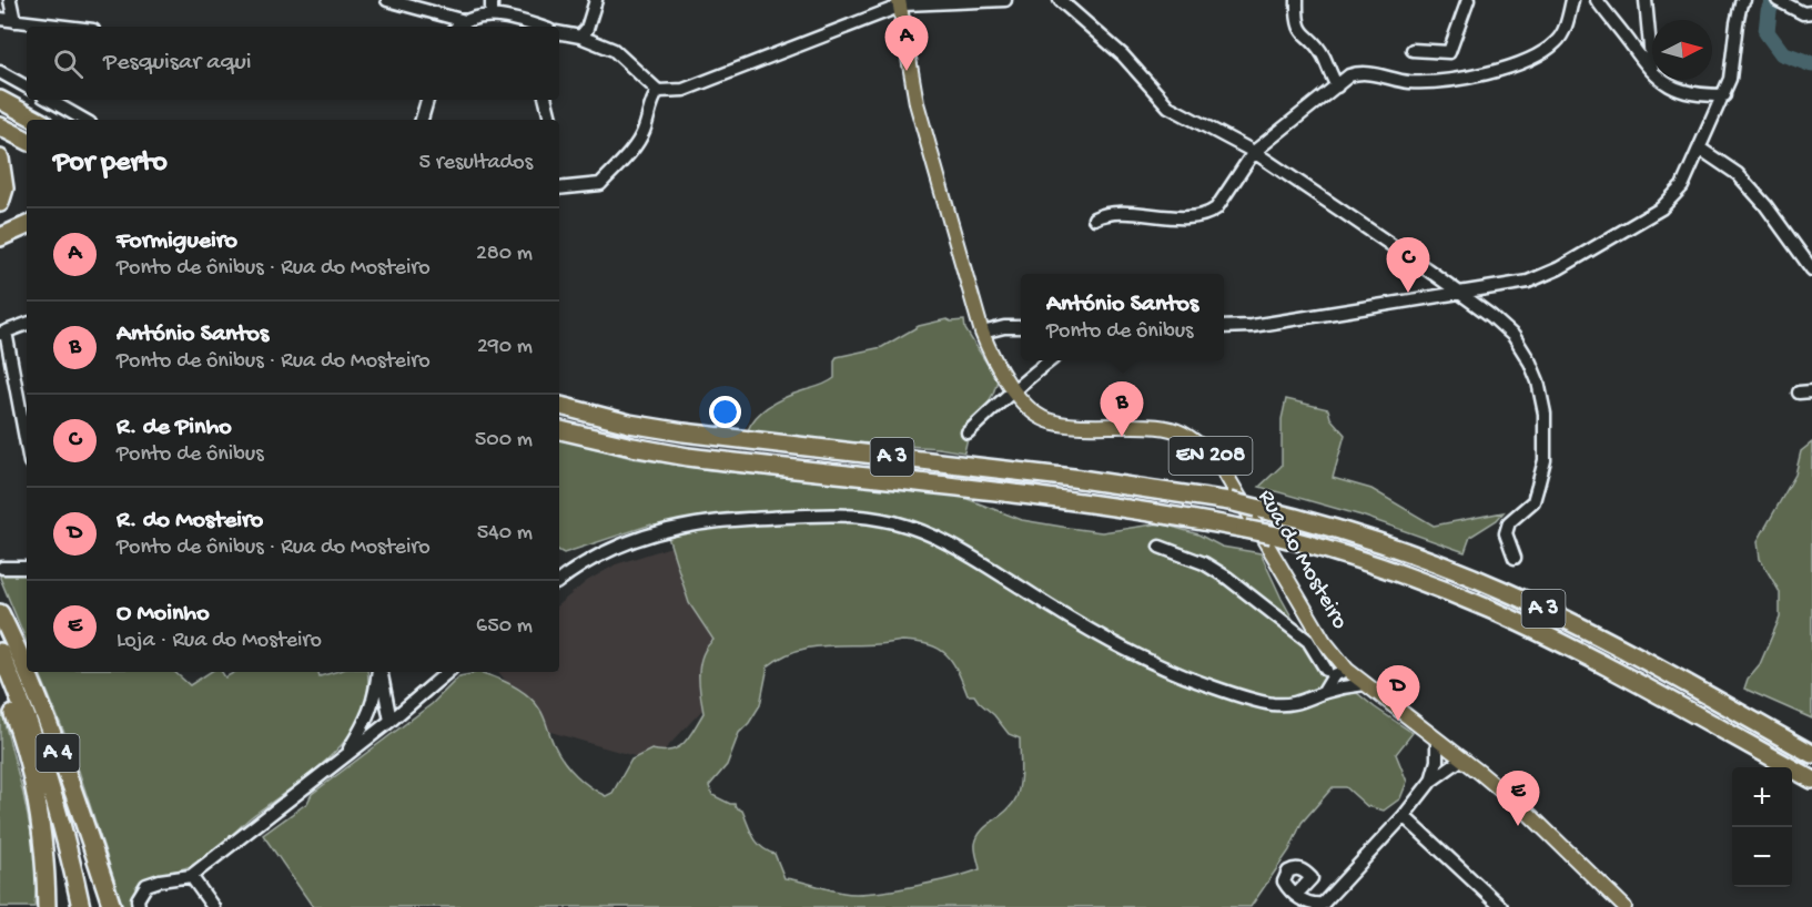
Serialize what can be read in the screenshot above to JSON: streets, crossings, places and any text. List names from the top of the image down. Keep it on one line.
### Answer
{"streets":{"highway":["A 3","A 4"],"main road":["EN 208","Rua do Mosteiro"]},"north":"right","page":{"pins":["A","C","B","D","E"],"search":"Pesquisar aqui","heading":["Por perto","5 resultados"],"list":[{"mark":"A","name":"Formigueiro","note":"Ponto de ônibus · Rua do Mosteiro","value":"280 m"},{"mark":"B","name":"António Santos","note":"Ponto de ônibus · Rua do Mosteiro","value":"290 m"},{"mark":"C","name":"R. de Pinho","note":"Ponto de ônibus","value":"500 m"},{"mark":"D","name":"R. do Mosteiro","note":"Ponto de ônibus · Rua do Mosteiro","value":"540 m"},{"mark":"E","name":"O Moinho","note":"Loja · Rua do Mosteiro","value":"650 m"}],"popup":["António Santos","Ponto de ônibus"],"map_buttons":["+","−"]}}
